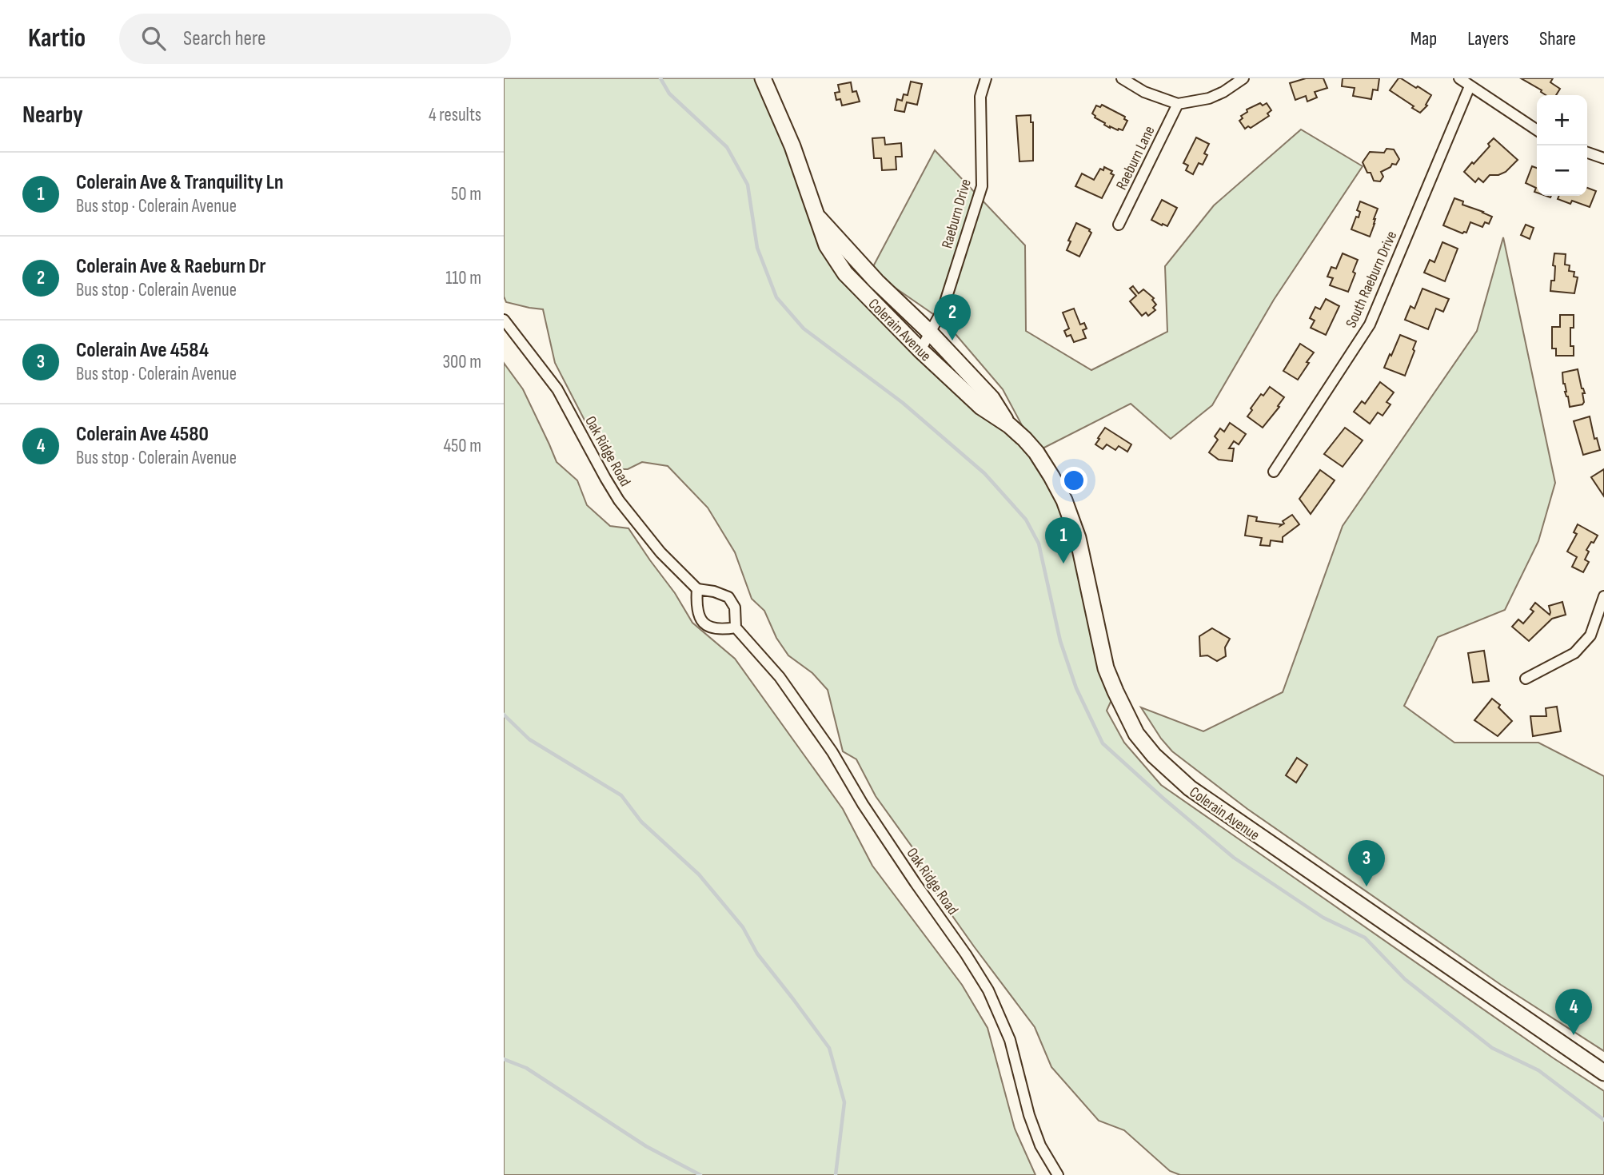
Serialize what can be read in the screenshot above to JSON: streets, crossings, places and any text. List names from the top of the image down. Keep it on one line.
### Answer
{"streets":{"main road":["Colerain Avenue"],"street":["Raeburn Lane","Raeburn Drive","South Raeburn Drive","Oak Ridge Road"]},"crossings":[["Raeburn Drive","Colerain Avenue"]],"page":{"header":"Kartio","search":"Search here","nav":["Map","Layers","Share"],"heading":["Nearby","4 results"],"map_buttons":["+","−"],"list":[{"mark":"1","name":"Colerain Ave & Tranquility Ln","note":"Bus stop · Colerain Avenue","value":"50 m"},{"mark":"2","name":"Colerain Ave & Raeburn Dr","note":"Bus stop · Colerain Avenue","value":"110 m"},{"mark":"3","name":"Colerain Ave 4584","note":"Bus stop · Colerain Avenue","value":"300 m"},{"mark":"4","name":"Colerain Ave 4580","note":"Bus stop · Colerain Avenue","value":"450 m"}],"pins":["2","1","3","4"]}}
